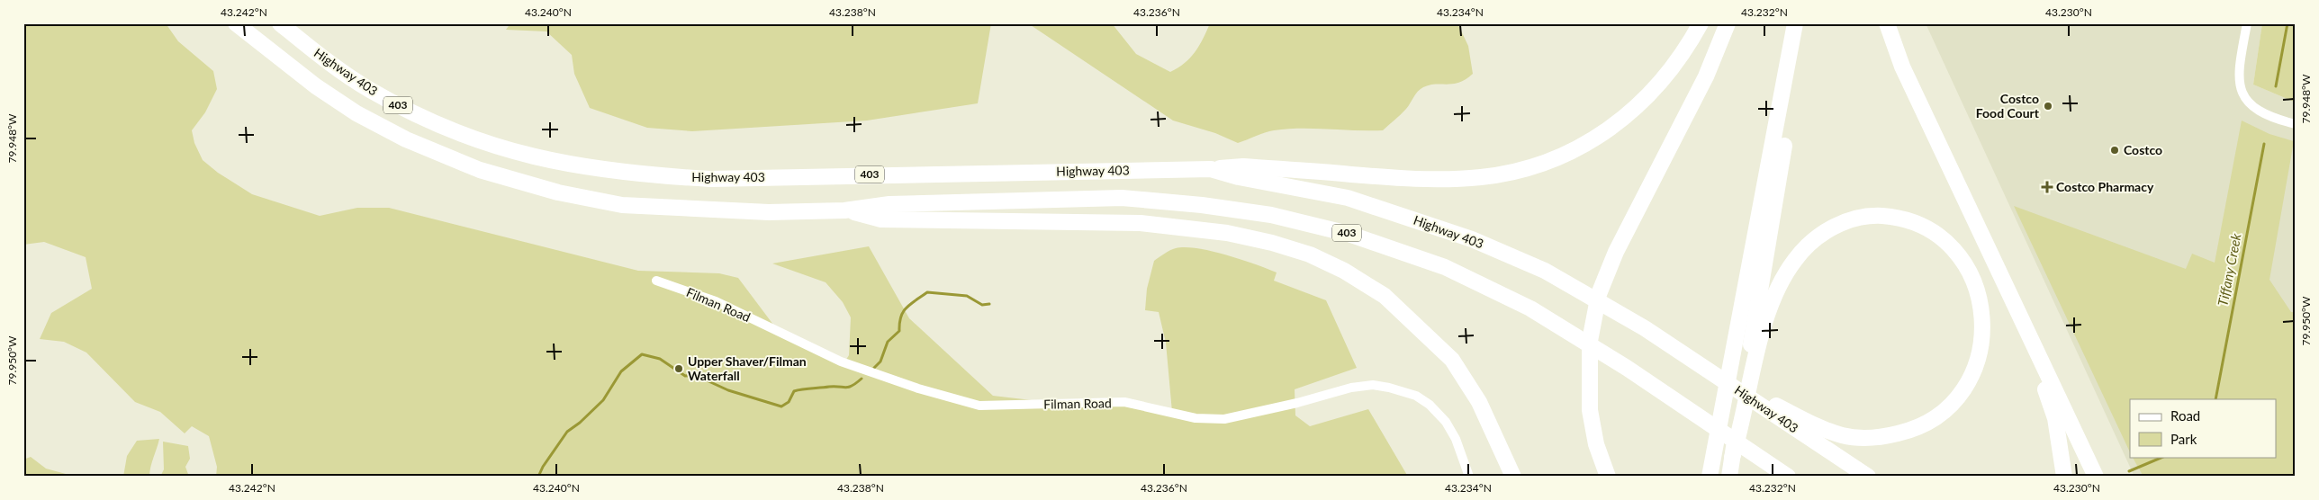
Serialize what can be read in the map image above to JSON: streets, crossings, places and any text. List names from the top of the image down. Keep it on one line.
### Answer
{"streets":{"highway":["Highway 403","403"],"street":["Filman Road"]},"water":["Tiffany Creek"],"places":{"other":["Costco Food Court","Costco","Upper Shaver/Filman Waterfall"],"health":["Costco Pharmacy"]},"legend":["Road","Park"],"coordinates":["43.242°N","43.240°N","43.238°N","43.236°N","43.234°N","43.232°N","43.230°N","79.948°W","79.950°W"]}
